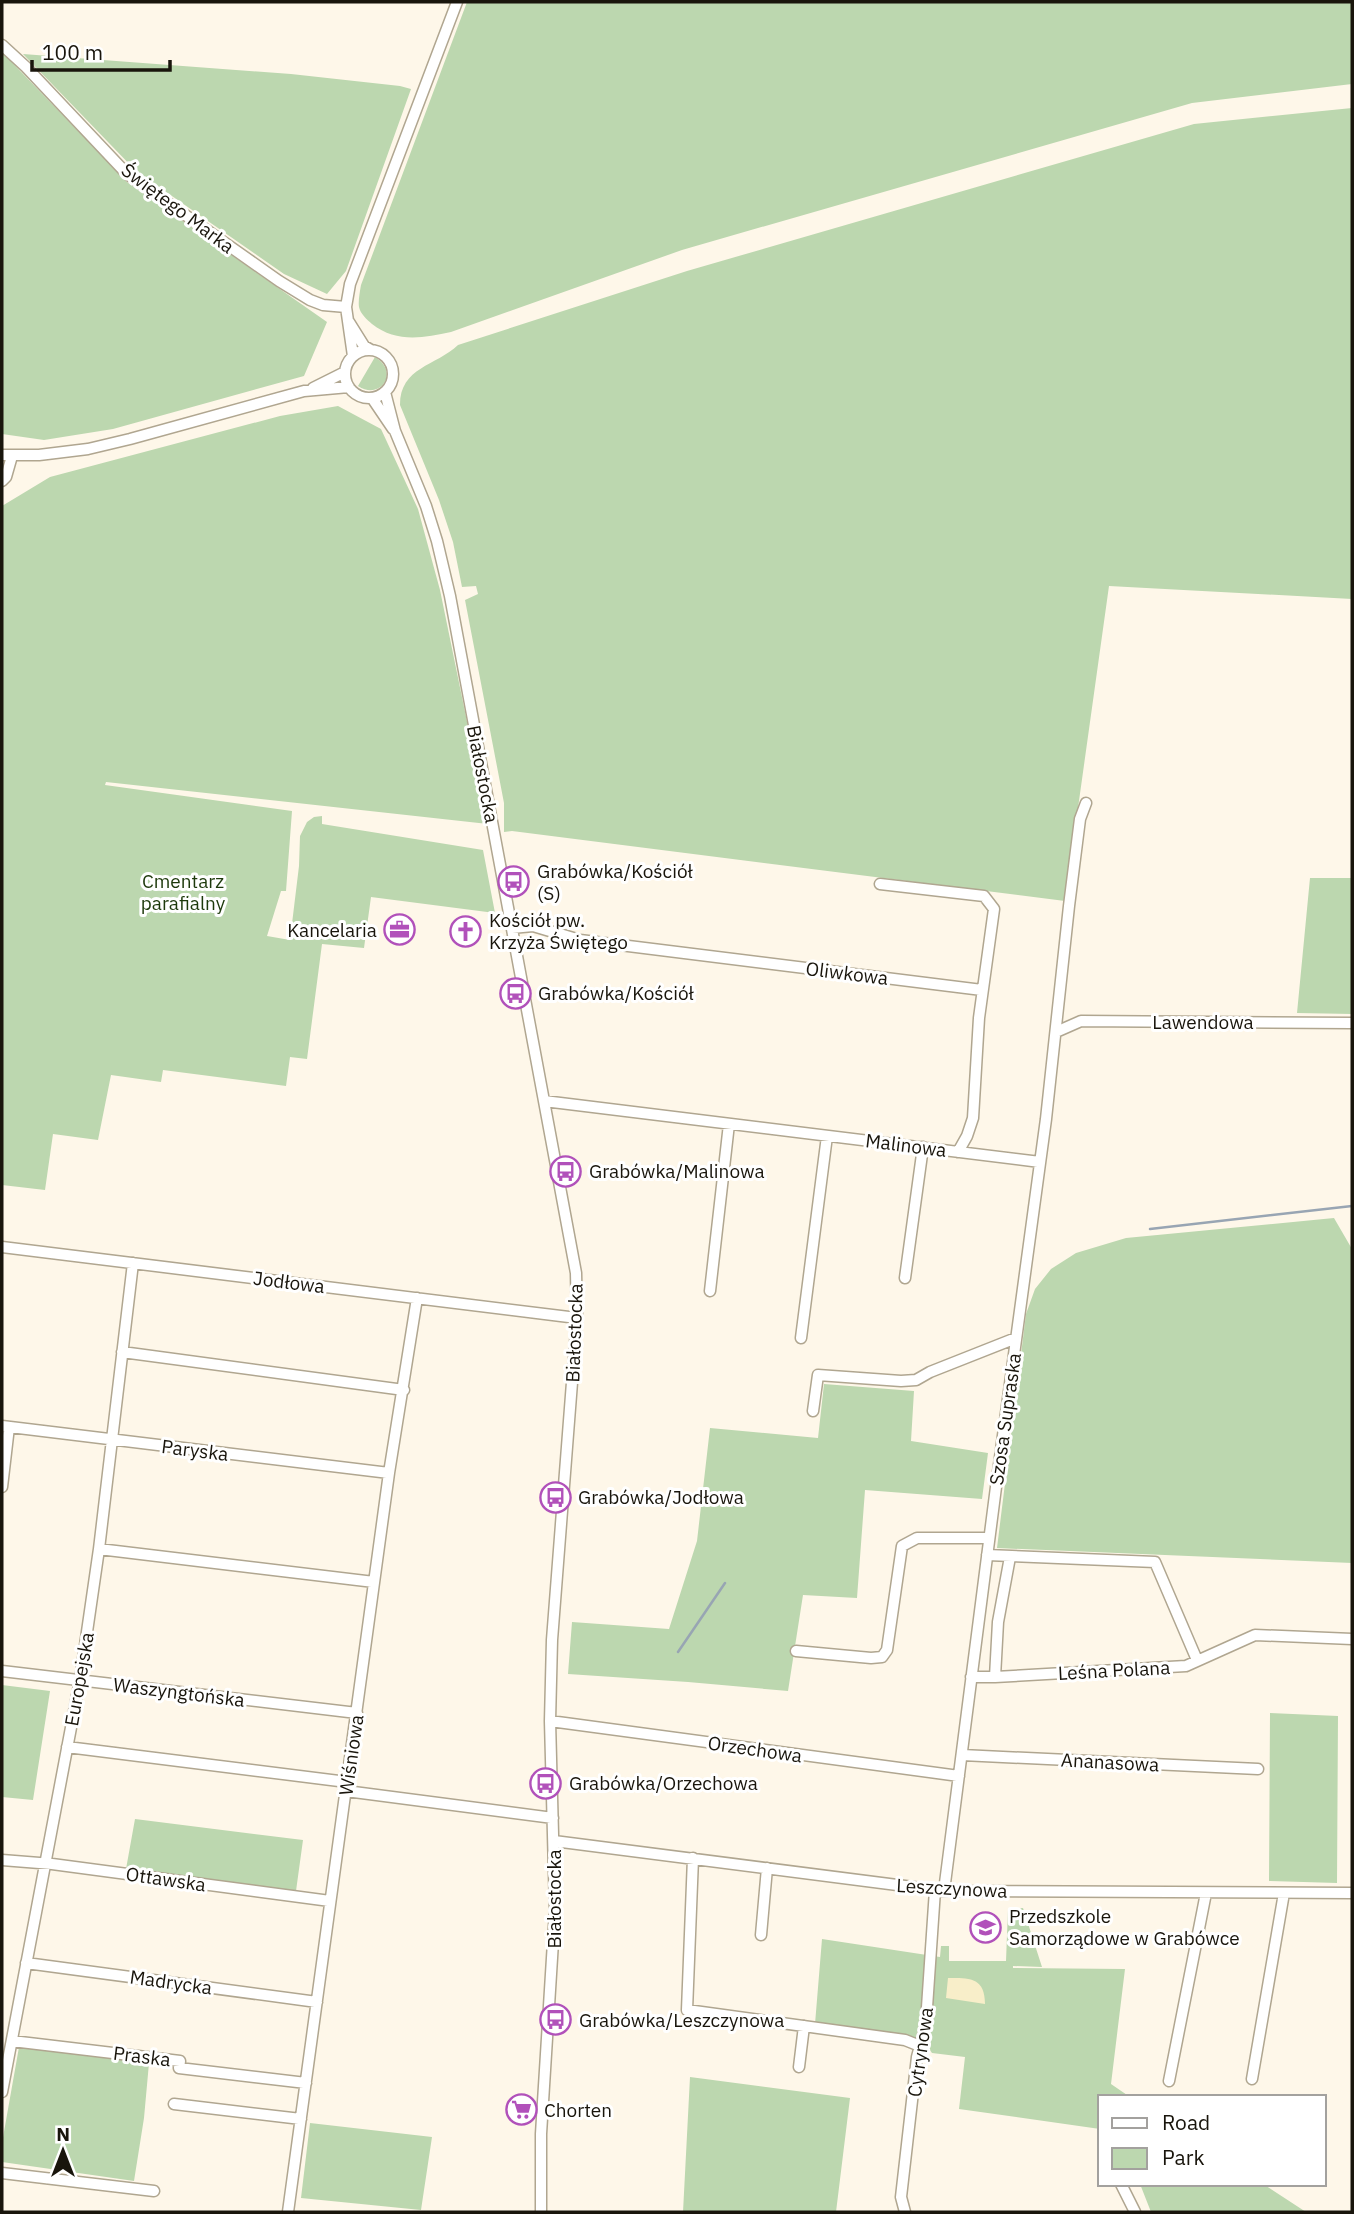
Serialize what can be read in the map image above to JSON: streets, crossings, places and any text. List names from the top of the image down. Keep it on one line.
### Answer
{"streets":{"street":["Świętego Marka","Białostocka","Oliwkowa","Lawendowa","Malinowa","Jodłowa","Szosa Supraska","Paryska","Leśna Polana","Europejska","Waszyngtońska","Orzechowa","Wiśniowa","Ananasowa","Ottawska","Leszczynowa","Madrycka","Cytrynowa","Praska"]},"crossings":[["Białostocka","Oliwkowa"],["Białostocka","Malinowa"],["Białostocka","Jodłowa"],["Białostocka","Orzechowa"],["Białostocka","Leszczynowa"],["Malinowa","Szosa Supraska"],["Jodłowa","Europejska"],["Jodłowa","Wiśniowa"],["Szosa Supraska","Leśna Polana"],["Szosa Supraska","Cytrynowa"],["Paryska","Europejska"],["Paryska","Wiśniowa"],["Leśna Polana","Cytrynowa"],["Europejska","Waszyngtońska"],["Europejska","Ottawska"],["Europejska","Madrycka"],["Europejska","Praska"],["Waszyngtońska","Wiśniowa"],["Orzechowa","Cytrynowa"],["Wiśniowa","Ottawska"],["Wiśniowa","Madrycka"],["Wiśniowa","Praska"],["Ananasowa","Cytrynowa"],["Leszczynowa","Cytrynowa"]],"parks":["Cmentarz parafialny"],"places":{"bus stop":["Grabówka/Kościół (S)","Grabówka/Kościół","Grabówka/Malinowa","Grabówka/Jodłowa","Grabówka/Orzechowa","Grabówka/Leszczynowa"],"office":["Kancelaria"],"church":["Kościół pw. Krzyża Świętego"],"school or university":["Przedszkole Samorządowe w Grabówce"],"supermarket":["Chorten"]},"legend":["Road","Park"],"scale_bar":"100 m","north":"top"}
